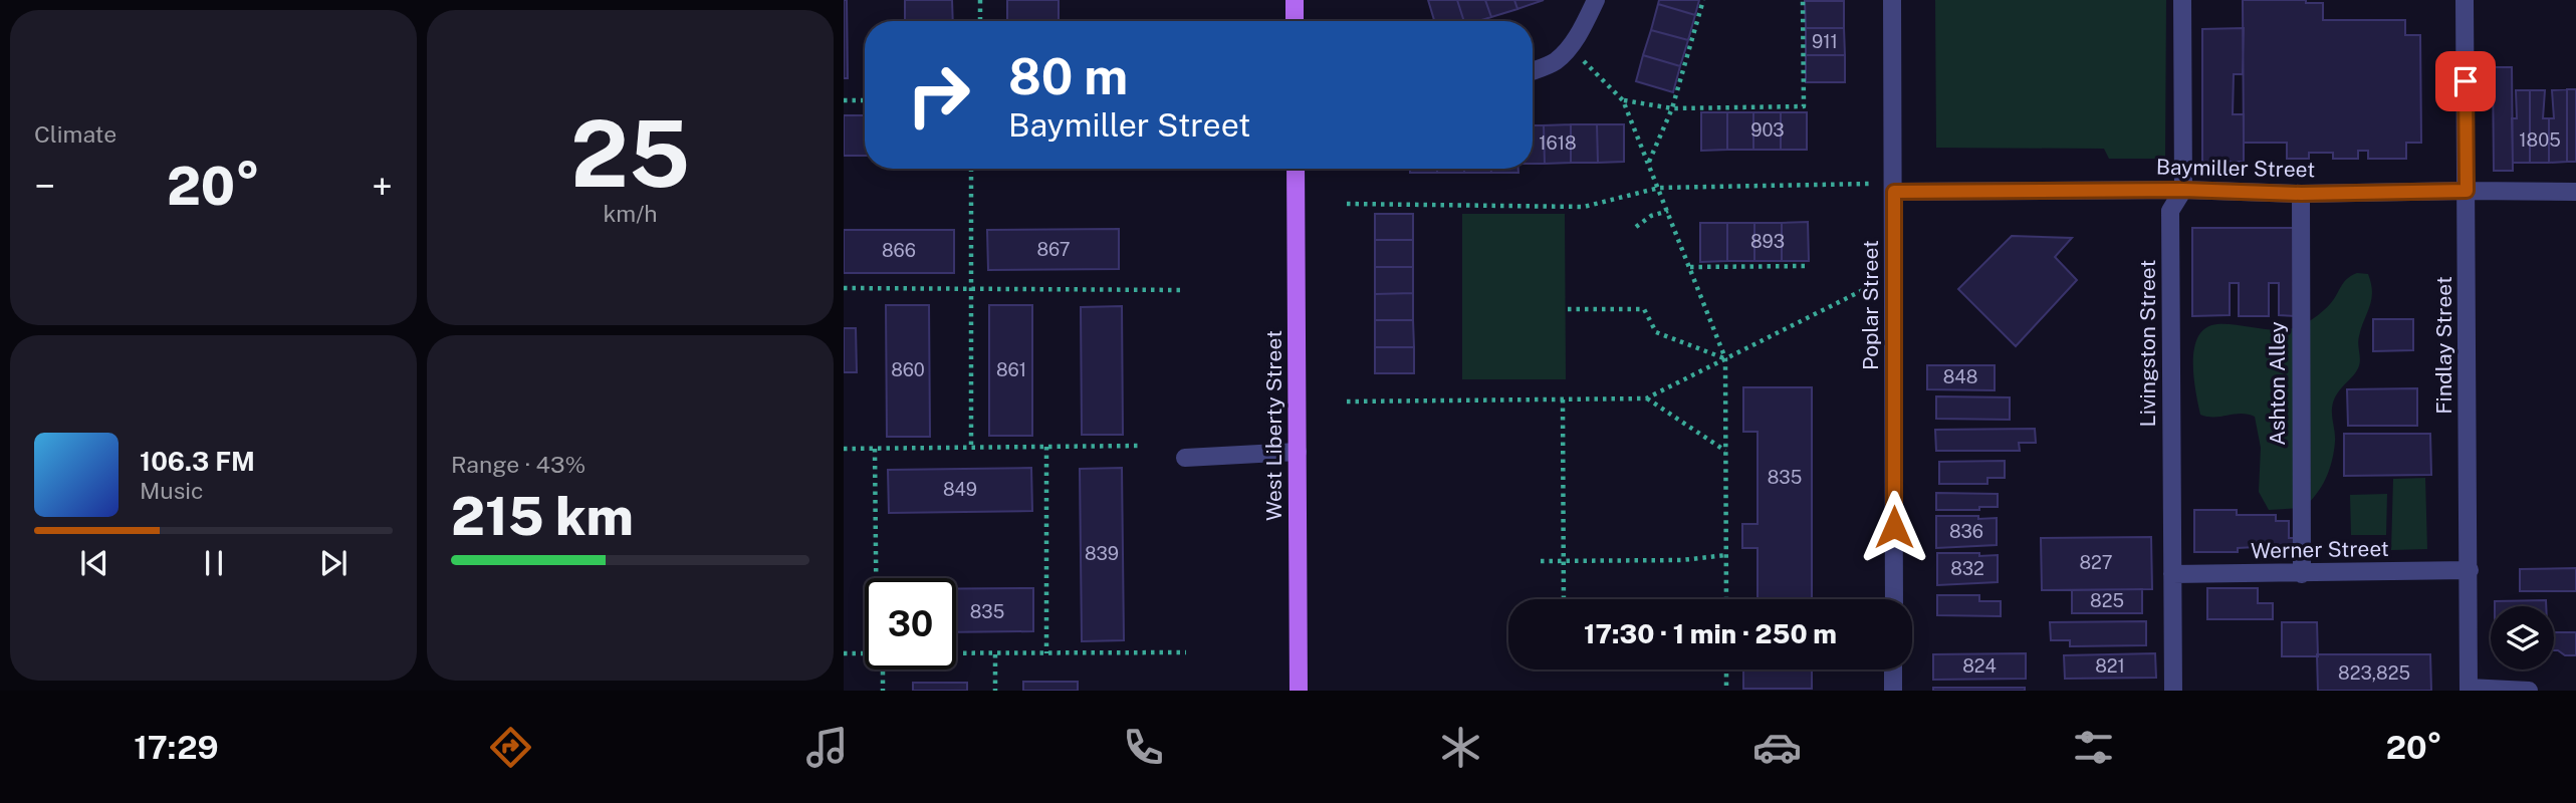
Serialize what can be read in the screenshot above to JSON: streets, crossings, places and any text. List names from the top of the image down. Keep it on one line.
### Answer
{"streets":{"main road":["West Liberty Street"],"street":["Baymiller Street","Poplar Street","Livingston Street","Findlay Street","Ashton Alley","Werner Street"]},"crossings":[["Baymiller Street","Poplar Street"],["Baymiller Street","Livingston Street"],["Baymiller Street","Findlay Street"],["Baymiller Street","Ashton Alley"],["Livingston Street","Werner Street"],["Findlay Street","Werner Street"],["Ashton Alley","Werner Street"]],"house_numbers":["911","903","1805","1618","893","867","866","860","861","848","835","849","836","839","827","832","825","835","824","821","823,825"],"page":{"tile":["Climate",["25","km/h"],["Range · 43%","215 km"]],"turn":["80 m","Baymiller Street"],"heat":["−","20°","+"],"song":["106.3 FM","Music"],"limit":"30","trip":"17:30 · 1 min · 250 m","tabs":["17:29","20°"]}}
